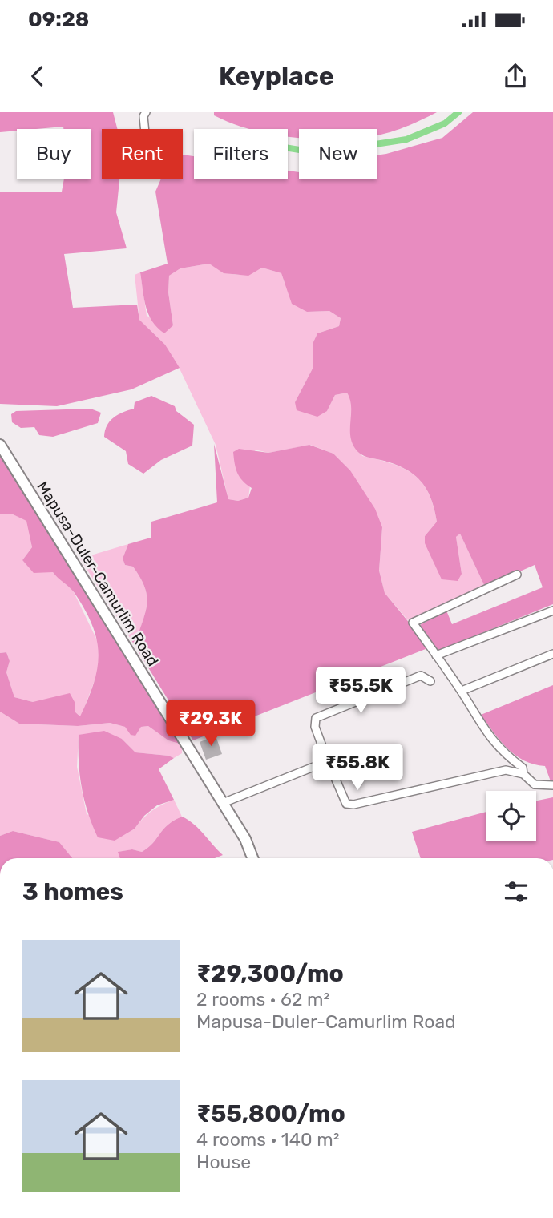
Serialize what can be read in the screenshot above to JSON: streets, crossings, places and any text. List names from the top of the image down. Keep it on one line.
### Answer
{"streets":{"street":["Mapusa-Duler-Camurlim Road"]},"page":{"status":"09:28","header":"Keyplace","chip":["Buy","Rent","Filters","New"],"price":["₹55.5K","₹29.3K","₹55.8K"],"heading":"3 homes","list":[{"name":"₹29,300/mo","note":"2 rooms · 62 m² · Mapusa-Duler-Camurlim Road"},{"name":"₹55,800/mo","note":"4 rooms · 140 m² · House"}]}}
